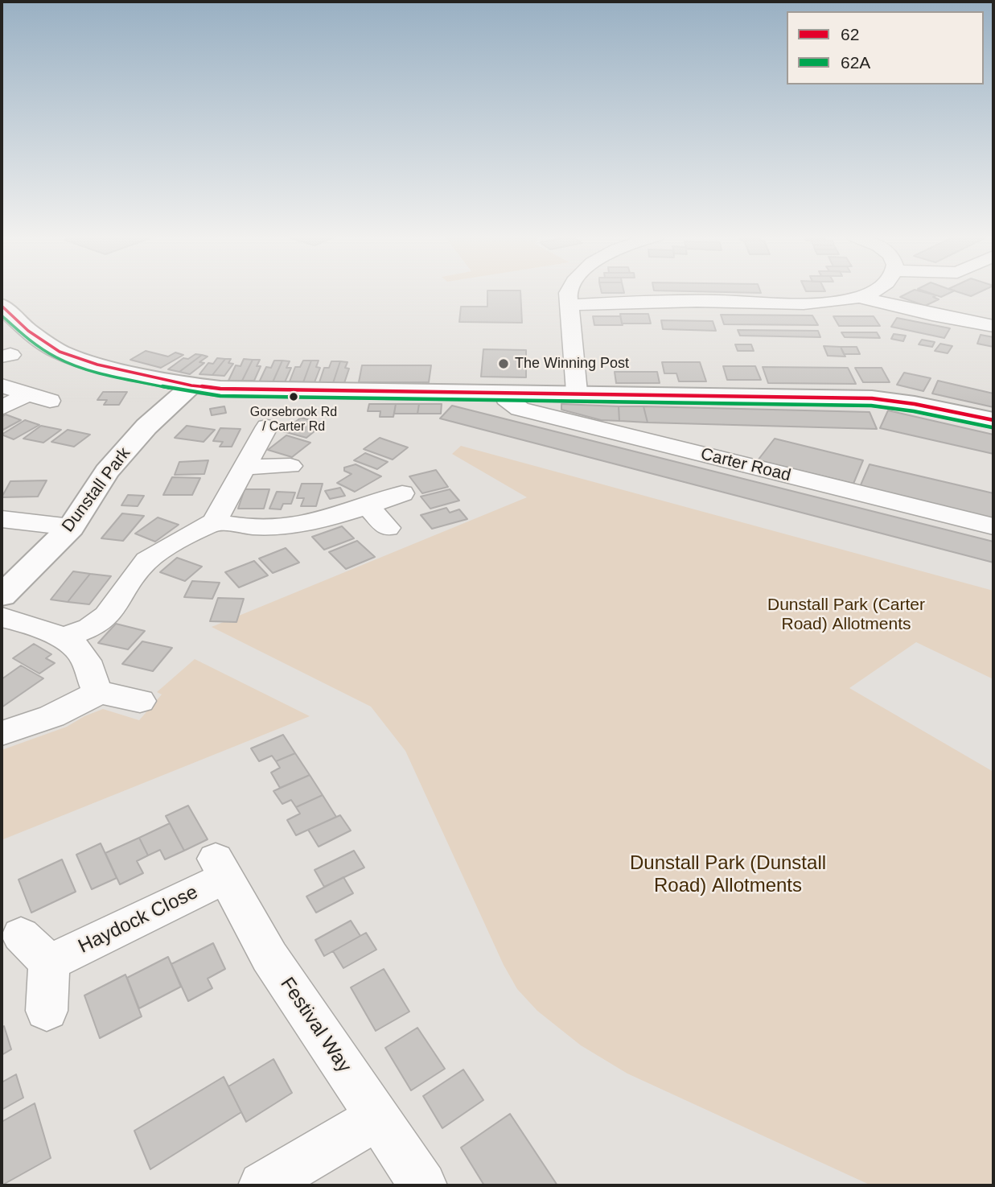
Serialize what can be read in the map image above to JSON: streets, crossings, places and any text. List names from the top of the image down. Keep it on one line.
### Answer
{"streets":{"street":["Carter Road","Dunstall Park","Haydock Close","Festival Way"]},"crossings":[["Haydock Close","Festival Way"]],"parks":["Dunstall Park (Carter Road) Allotments","Dunstall Park (Dunstall Road) Allotments"],"places":["The Winning Post","Gorsebrook Rd / Carter Rd"],"lines":["transit line 62","transit line 62A"],"legend":["62","62A"]}
